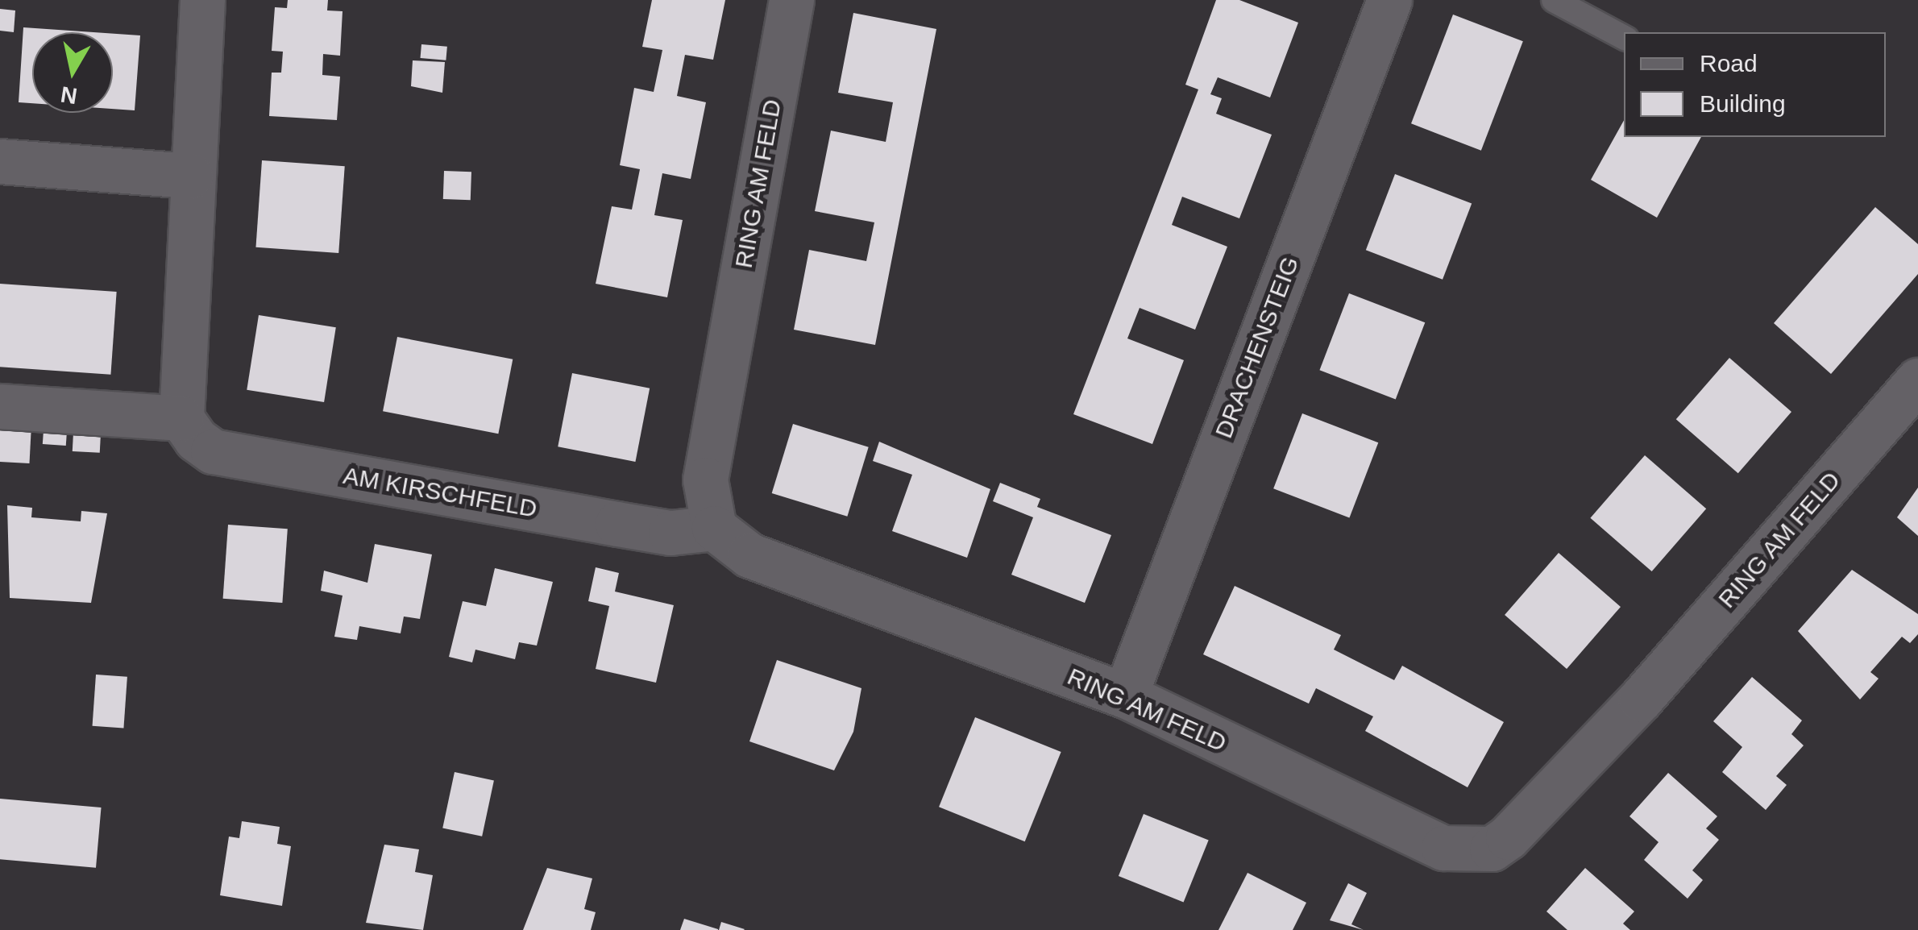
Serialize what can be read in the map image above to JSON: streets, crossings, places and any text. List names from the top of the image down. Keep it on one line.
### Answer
{"streets":{"street":["RING AM FELD","DRACHENSTEIG","AM KIRSCHFELD"]},"crossings":[["RING AM FELD","DRACHENSTEIG"],["RING AM FELD","AM KIRSCHFELD"]],"legend":["Road","Building"],"north":"bottom"}
